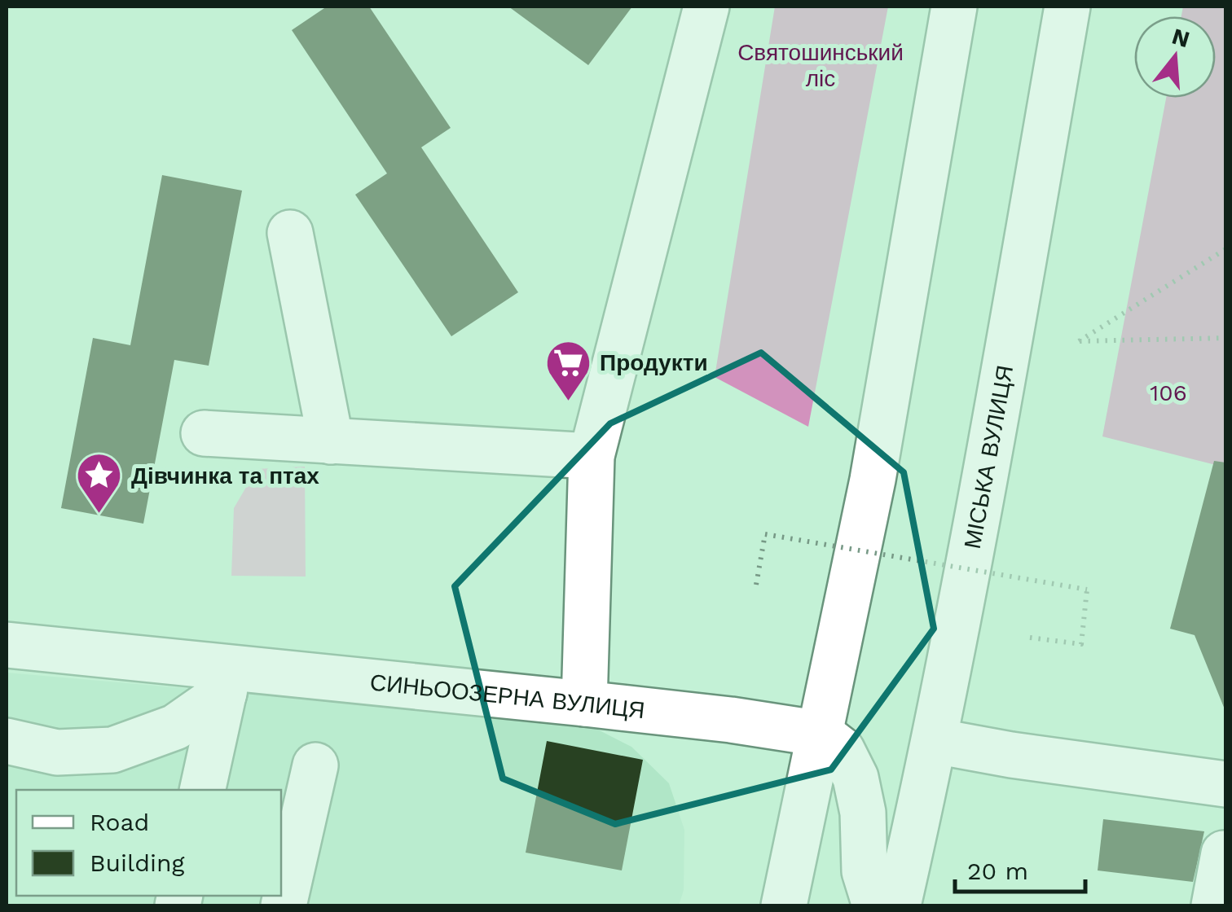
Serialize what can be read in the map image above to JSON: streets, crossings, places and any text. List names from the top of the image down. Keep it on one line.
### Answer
{"streets":{"main road":["МІСЬКА ВУЛИЦЯ","СИНЬООЗЕРНА ВУЛИЦЯ"]},"parks":["Святошинський ліс","106"],"places":{"supermarket":["Продукти"],"place":["Дівчинка та птах"]},"legend":["Road","Building"],"scale_bar":"20 m","north":"top"}
